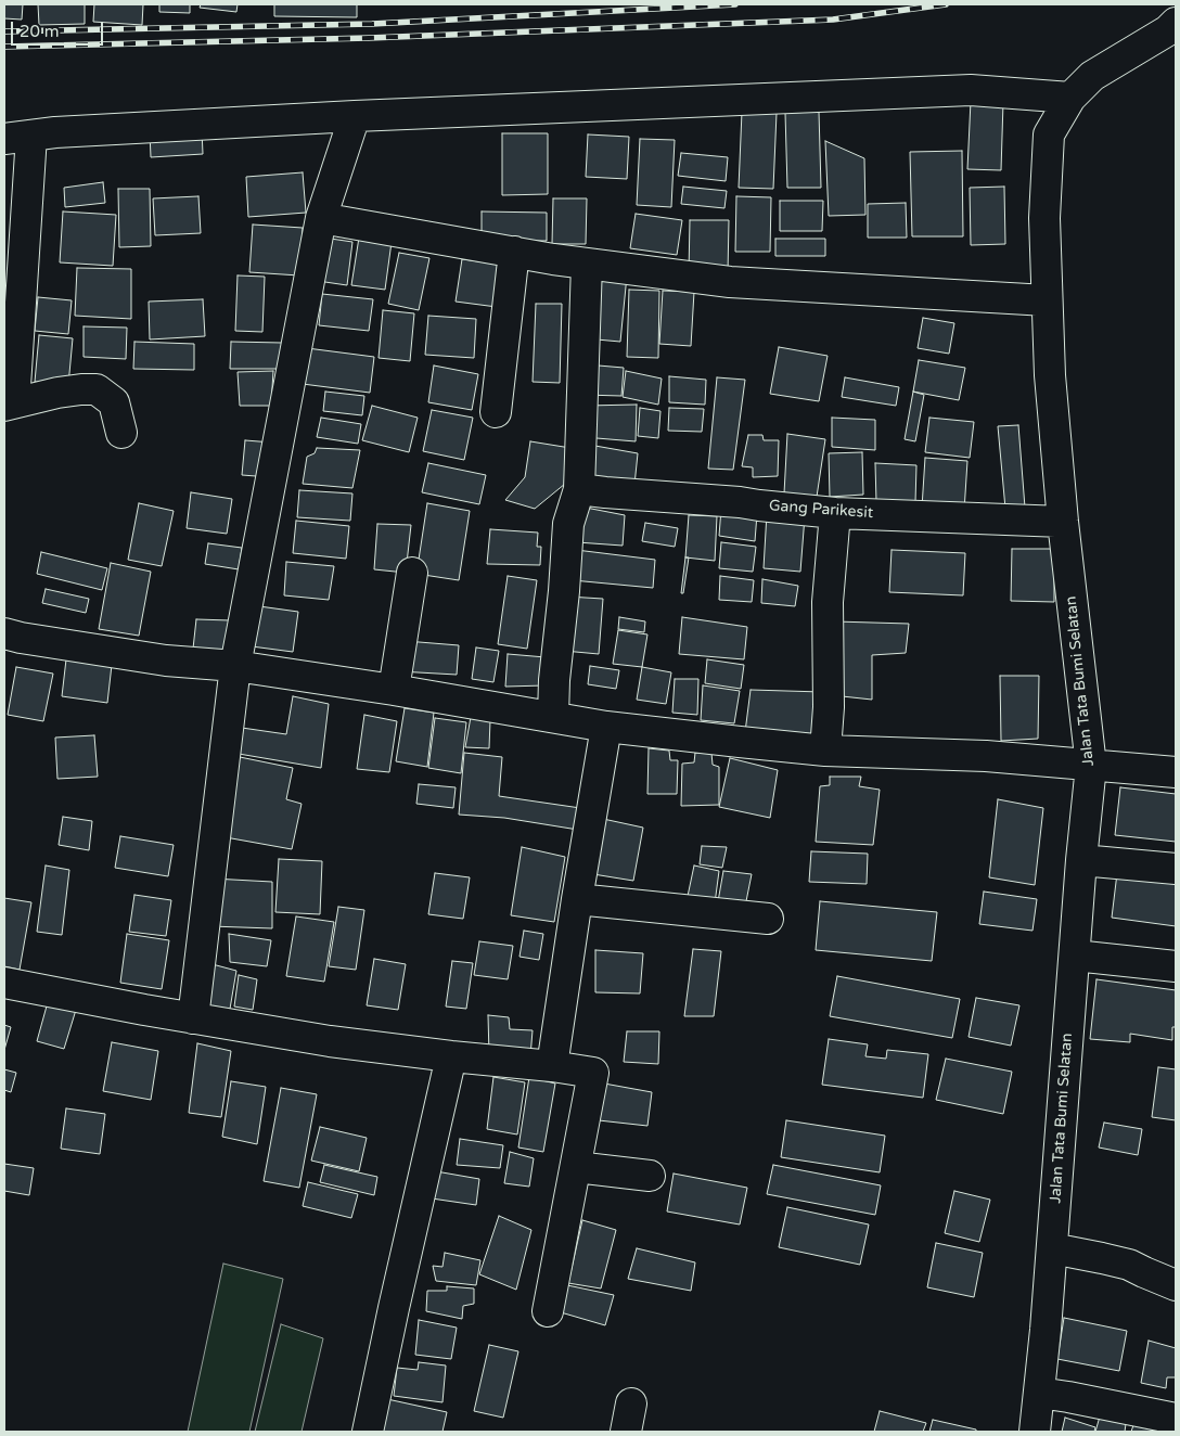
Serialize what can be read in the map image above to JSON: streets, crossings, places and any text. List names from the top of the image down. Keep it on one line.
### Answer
{"streets":{"street":["Gang Parikesit","Jalan Tata Bumi Selatan"]},"crossings":[["Gang Parikesit","Jalan Tata Bumi Selatan"]],"scale_bar":"20 m"}
